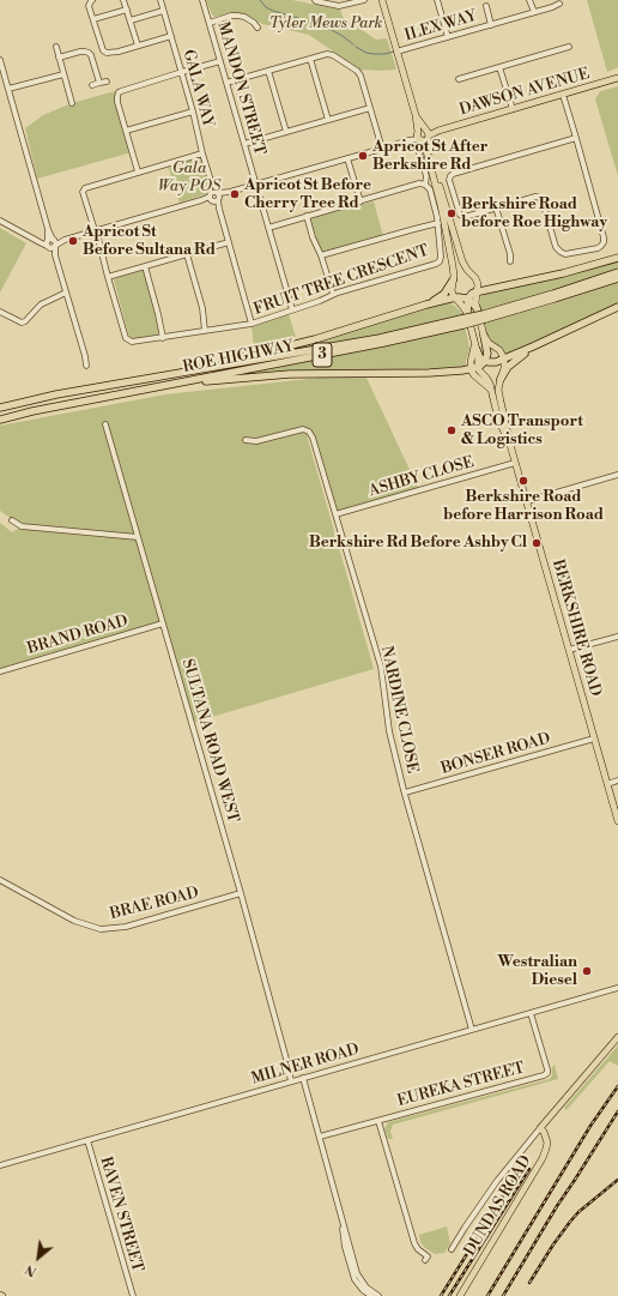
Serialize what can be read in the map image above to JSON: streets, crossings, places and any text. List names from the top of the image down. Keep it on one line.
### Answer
{"streets":{"highway":["3","ROE HIGHWAY"],"main road":["DAWSON AVENUE","BERKSHIRE ROAD","DUNDAS ROAD"],"street":["ILEX WAY","GALA WAY","MANDON STREET","FRUIT TREE CRESCENT","ASHBY CLOSE","BRAND ROAD","NARDINE CLOSE","SULTANA ROAD WEST","BONSER ROAD","BRAE ROAD","MILNER ROAD","EUREKA STREET","RAVEN STREET"]},"crossings":[["GALA WAY","FRUIT TREE CRESCENT"],["MANDON STREET","FRUIT TREE CRESCENT"],["ASHBY CLOSE","BERKSHIRE ROAD"],["ASHBY CLOSE","NARDINE CLOSE"],["BERKSHIRE ROAD","BONSER ROAD"],["BRAND ROAD","SULTANA ROAD WEST"],["NARDINE CLOSE","BONSER ROAD"],["NARDINE CLOSE","MILNER ROAD"],["SULTANA ROAD WEST","BRAE ROAD"],["SULTANA ROAD WEST","MILNER ROAD"],["MILNER ROAD","EUREKA STREET"],["MILNER ROAD","RAVEN STREET"]],"parks":["Tyler Mews Park","Gala Way POS"],"places":["Apricot St After Berkshire Rd","Apricot St Before Cherry Tree Rd","Berkshire Road before Roe Highway","Apricot St Before Sultana Rd","ASCO Transport & Logistics","Berkshire Road before Harrison Road","Berkshire Rd Before Ashby Cl","Westralian Diesel"],"north":"bottom left"}
